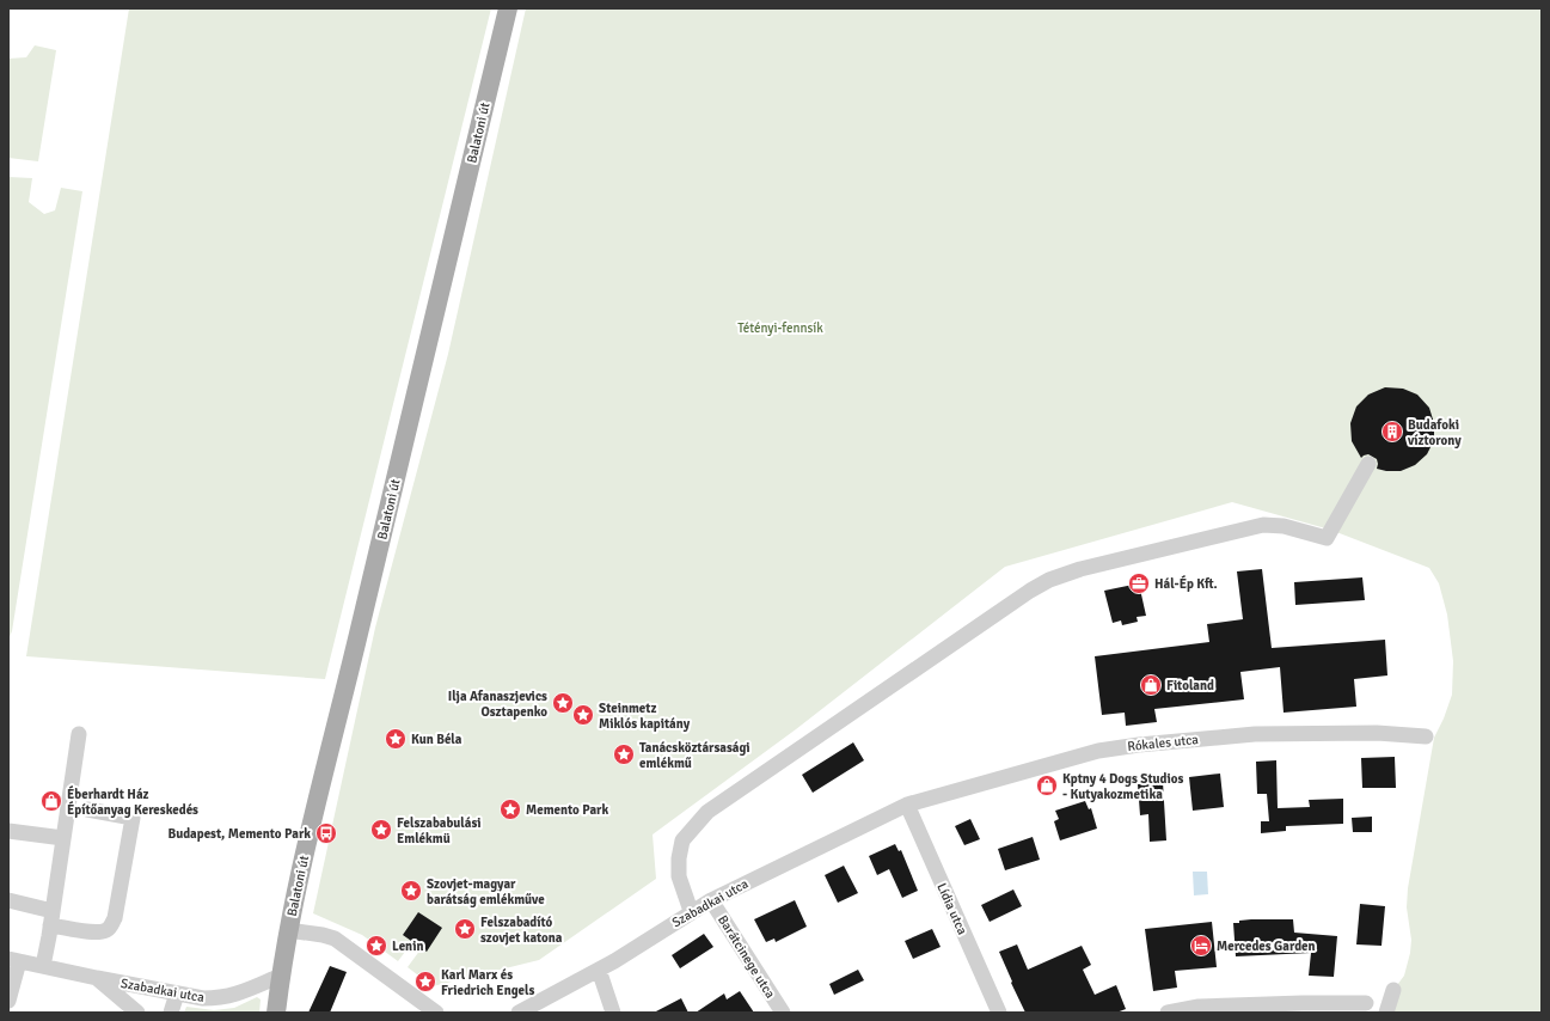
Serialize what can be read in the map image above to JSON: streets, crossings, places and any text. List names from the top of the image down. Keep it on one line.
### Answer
{"streets":{"main road":["Balatoni út"],"street":["Rókales utca","Szabadkai utca","Lídia utca","Barátcinege utca"]},"crossings":[["Balatoni út","Szabadkai utca"],["Rókales utca","Szabadkai utca"],["Rókales utca","Lídia utca"],["Szabadkai utca","Lídia utca"],["Szabadkai utca","Barátcinege utca"]],"parks":["Tétényi-fennsík"],"places":{"building":["Budafoki víztorony"],"office":["Hál-Ép Kft."],"shop":["Fitoland","Kptny 4 Dogs Studios - Kutyakozmetika","Éberhardt Ház Építőanyag Kereskedés"],"place":["Ilja Afanaszjevics Osztapenko","Steinmetz Miklós kapitány","Kun Béla","Tanácsköztársasági emlékmű","Memento Park","Felszababulási Emlékmü","Szovjet-magyar barátság emlékműve","Felszabadító szovjet katona","Lenin","Karl Marx és Friedrich Engels"],"bus stop":["Budapest, Memento Park"],"hotel":["Mercedes Garden"]}}
